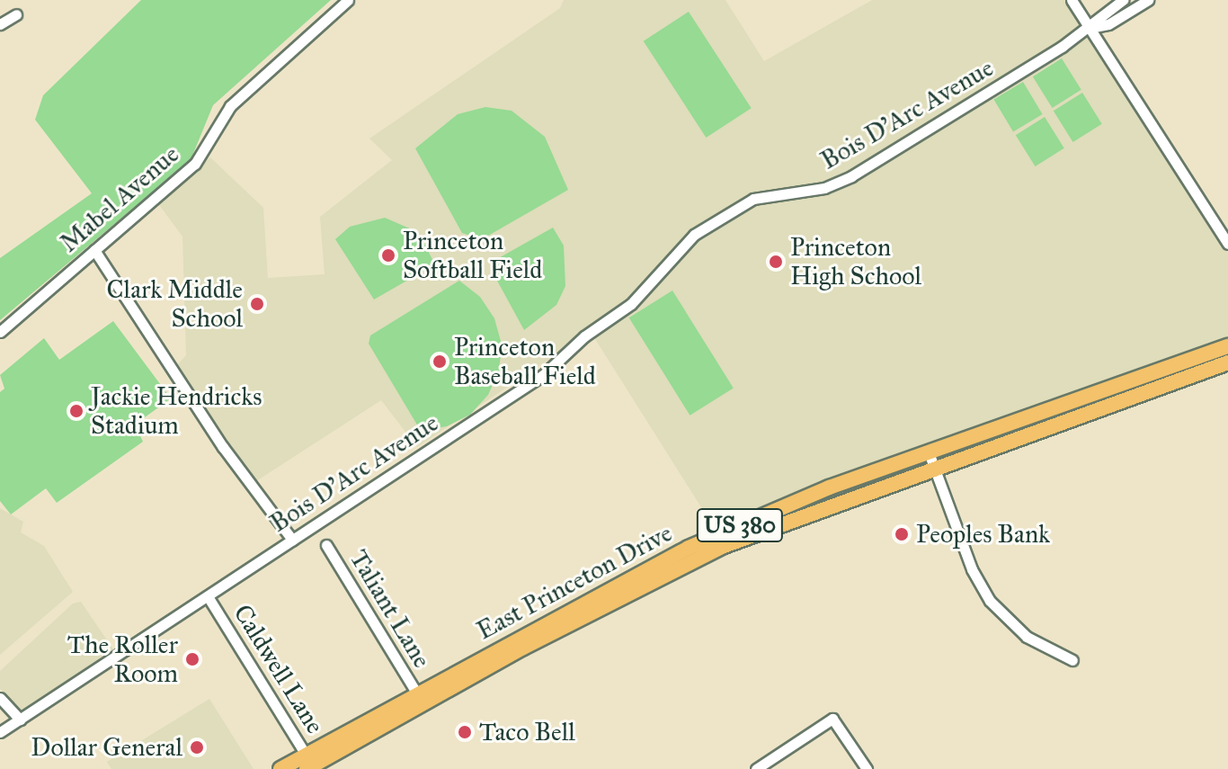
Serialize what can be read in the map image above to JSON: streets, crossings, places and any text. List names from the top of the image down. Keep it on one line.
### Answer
{"streets":{"highway":["US 380","East Princeton Drive"],"street":["Bois D'Arc Avenue","Mabel Avenue","Taliant Lane","Caldwell Lane"]},"crossings":[["Bois D'Arc Avenue","Caldwell Lane"],["East Princeton Drive","Taliant Lane"],["East Princeton Drive","Caldwell Lane"]],"places":["Princeton Softball Field","Princeton High School","Clark Middle School","Princeton Baseball Field","Jackie Hendricks Stadium","Peoples Bank","The Roller Room","Taco Bell","Dollar General"]}
